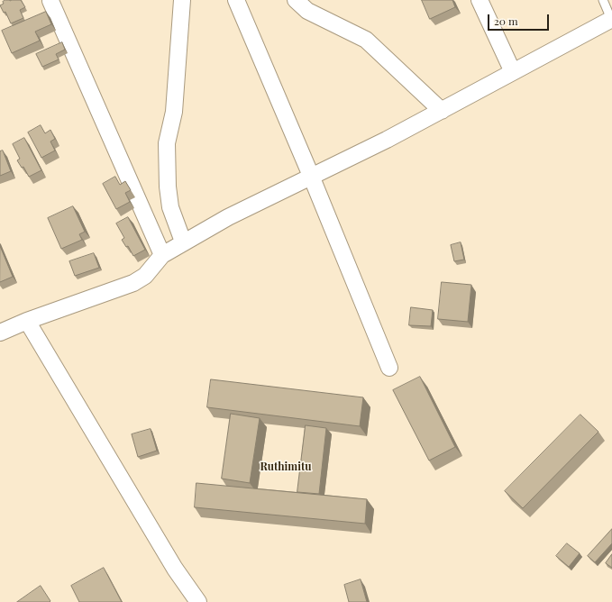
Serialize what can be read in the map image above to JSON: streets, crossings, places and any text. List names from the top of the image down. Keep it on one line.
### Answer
{"districts":["Ruthimitu"],"scale_bar":"20 m"}
